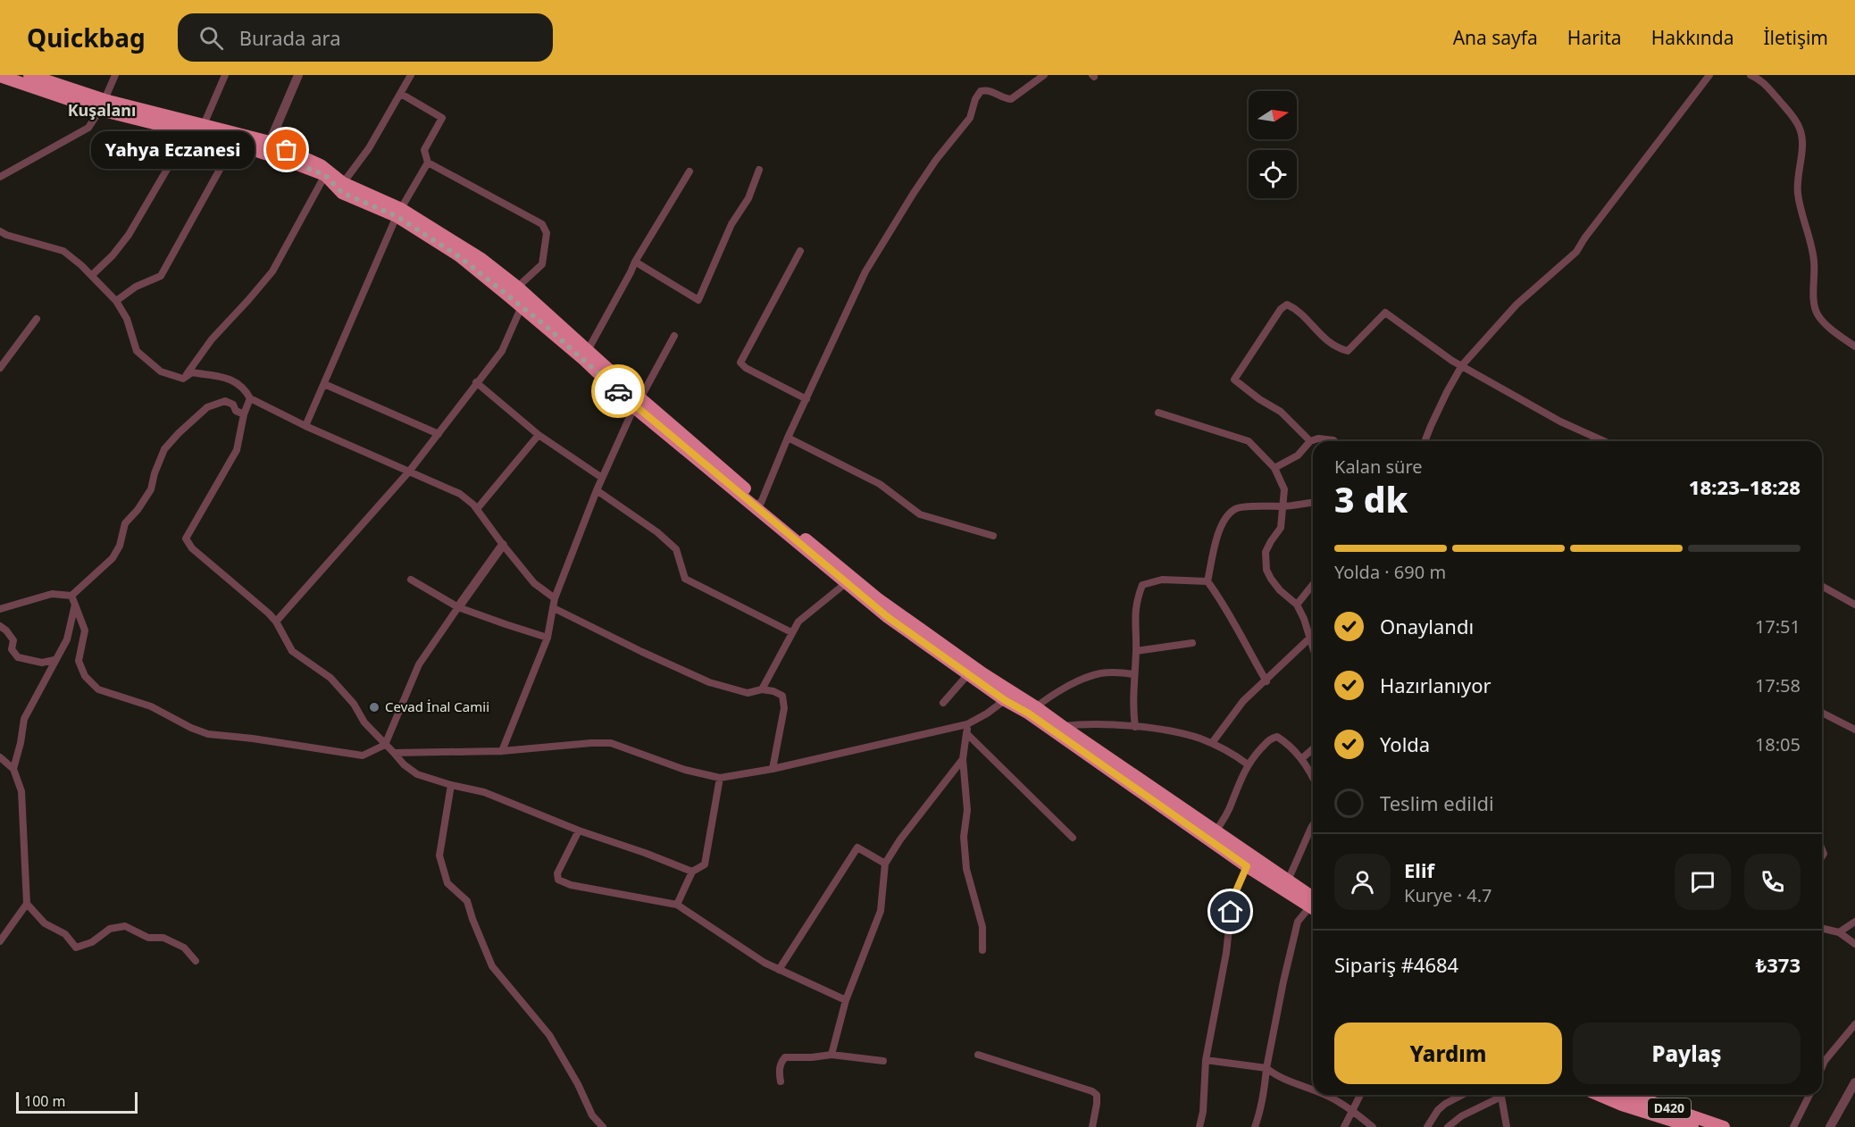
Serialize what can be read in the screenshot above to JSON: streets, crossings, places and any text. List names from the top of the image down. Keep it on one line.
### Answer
{"streets":{"highway":["D420"]},"districts":["Kuşalanı"],"places":["Yahya Eczanesi","Cevad İnal Camii"],"scale_bar":"100 m","north":"right","page":{"header":"Quickbag","search":"Burada ara","nav":["Ana sayfa","Harita","Hakkında","İletişim"],"bubble":"Yahya Eczanesi","heading":["3 dk","Kalan süre","18:23–18:28"],"panel":["Elif","Kurye · 4.7","Sipariş #4684","₺373"],"bar":"Yolda · 690 m","list":[["Onaylandı","17:51"],["Hazırlanıyor","17:58"],["Yolda","18:05"],"Teslim edildi"],"buttons":["Yardım","Paylaş"],"scale":"100 m"}}
